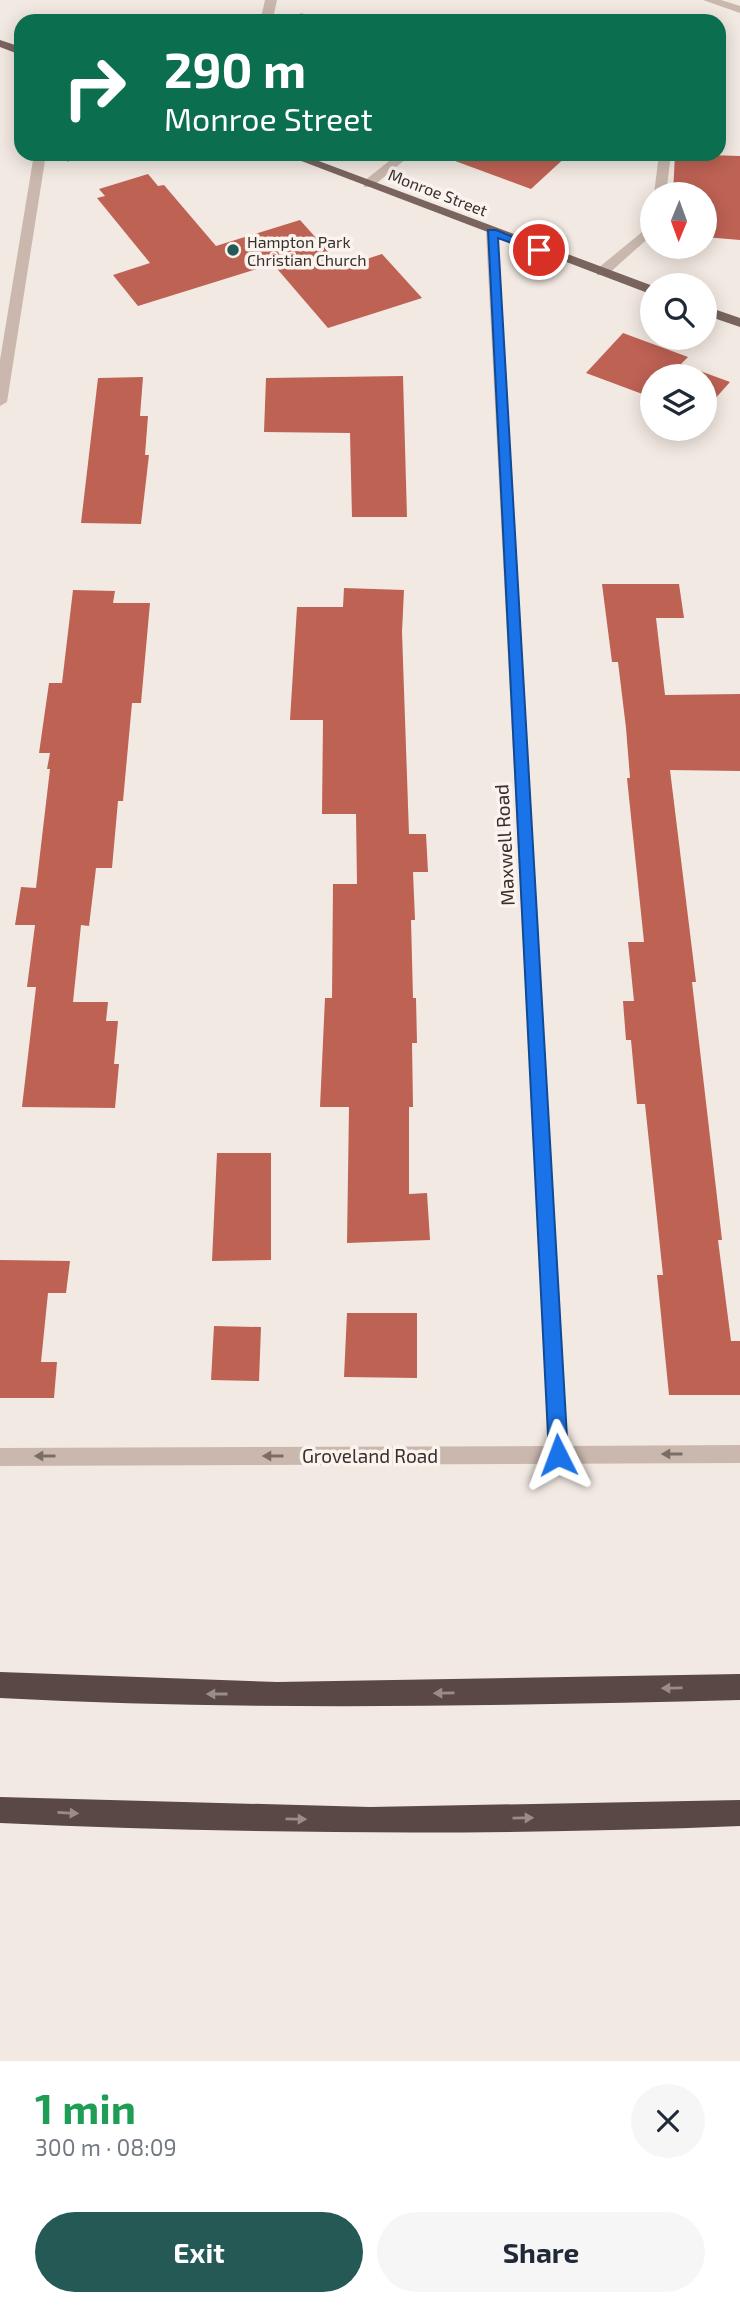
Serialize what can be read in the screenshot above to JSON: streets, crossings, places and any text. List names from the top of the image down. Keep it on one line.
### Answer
{"streets":{"main road":["Monroe Street"],"street":["Maxwell Road","Groveland Road"]},"crossings":[["Monroe Street","Maxwell Road"],["Maxwell Road","Groveland Road"]],"one_way":["Groveland Road"],"places":["Hampton Park Christian Church"],"north":"bottom","page":{"turn":["290 m","Monroe Street"],"heading":["1 min","300 m · 08:09"],"buttons":["Exit","Share"]}}
